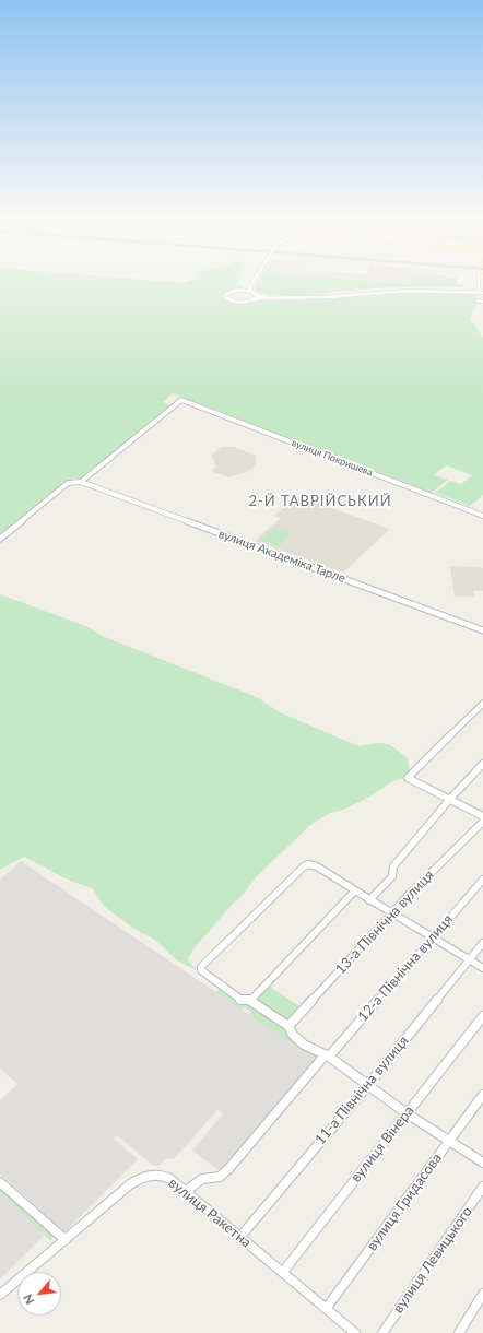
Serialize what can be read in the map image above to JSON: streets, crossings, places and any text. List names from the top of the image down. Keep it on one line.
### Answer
{"streets":{"street":["вулиця Покришева","вулиця Академіка Тарле","13-а Північна вулиця","12-а Північна вулиця","11-а Північна вулиця","вулиця Вінера","вулиця Гридасова","вулиця Ракетна","вулиця Левицького"]},"crossings":[["вулиця Покришева","вулиця Академіка Тарле"],["12-а Північна вулиця","вулиця Ракетна"],["11-а Північна вулиця","вулиця Ракетна"],["вулиця Вінера","вулиця Ракетна"],["вулиця Гридасова","вулиця Ракетна"]],"districts":["2-Й ТАВРІЙСЬКИЙ"],"north":"bottom left"}
